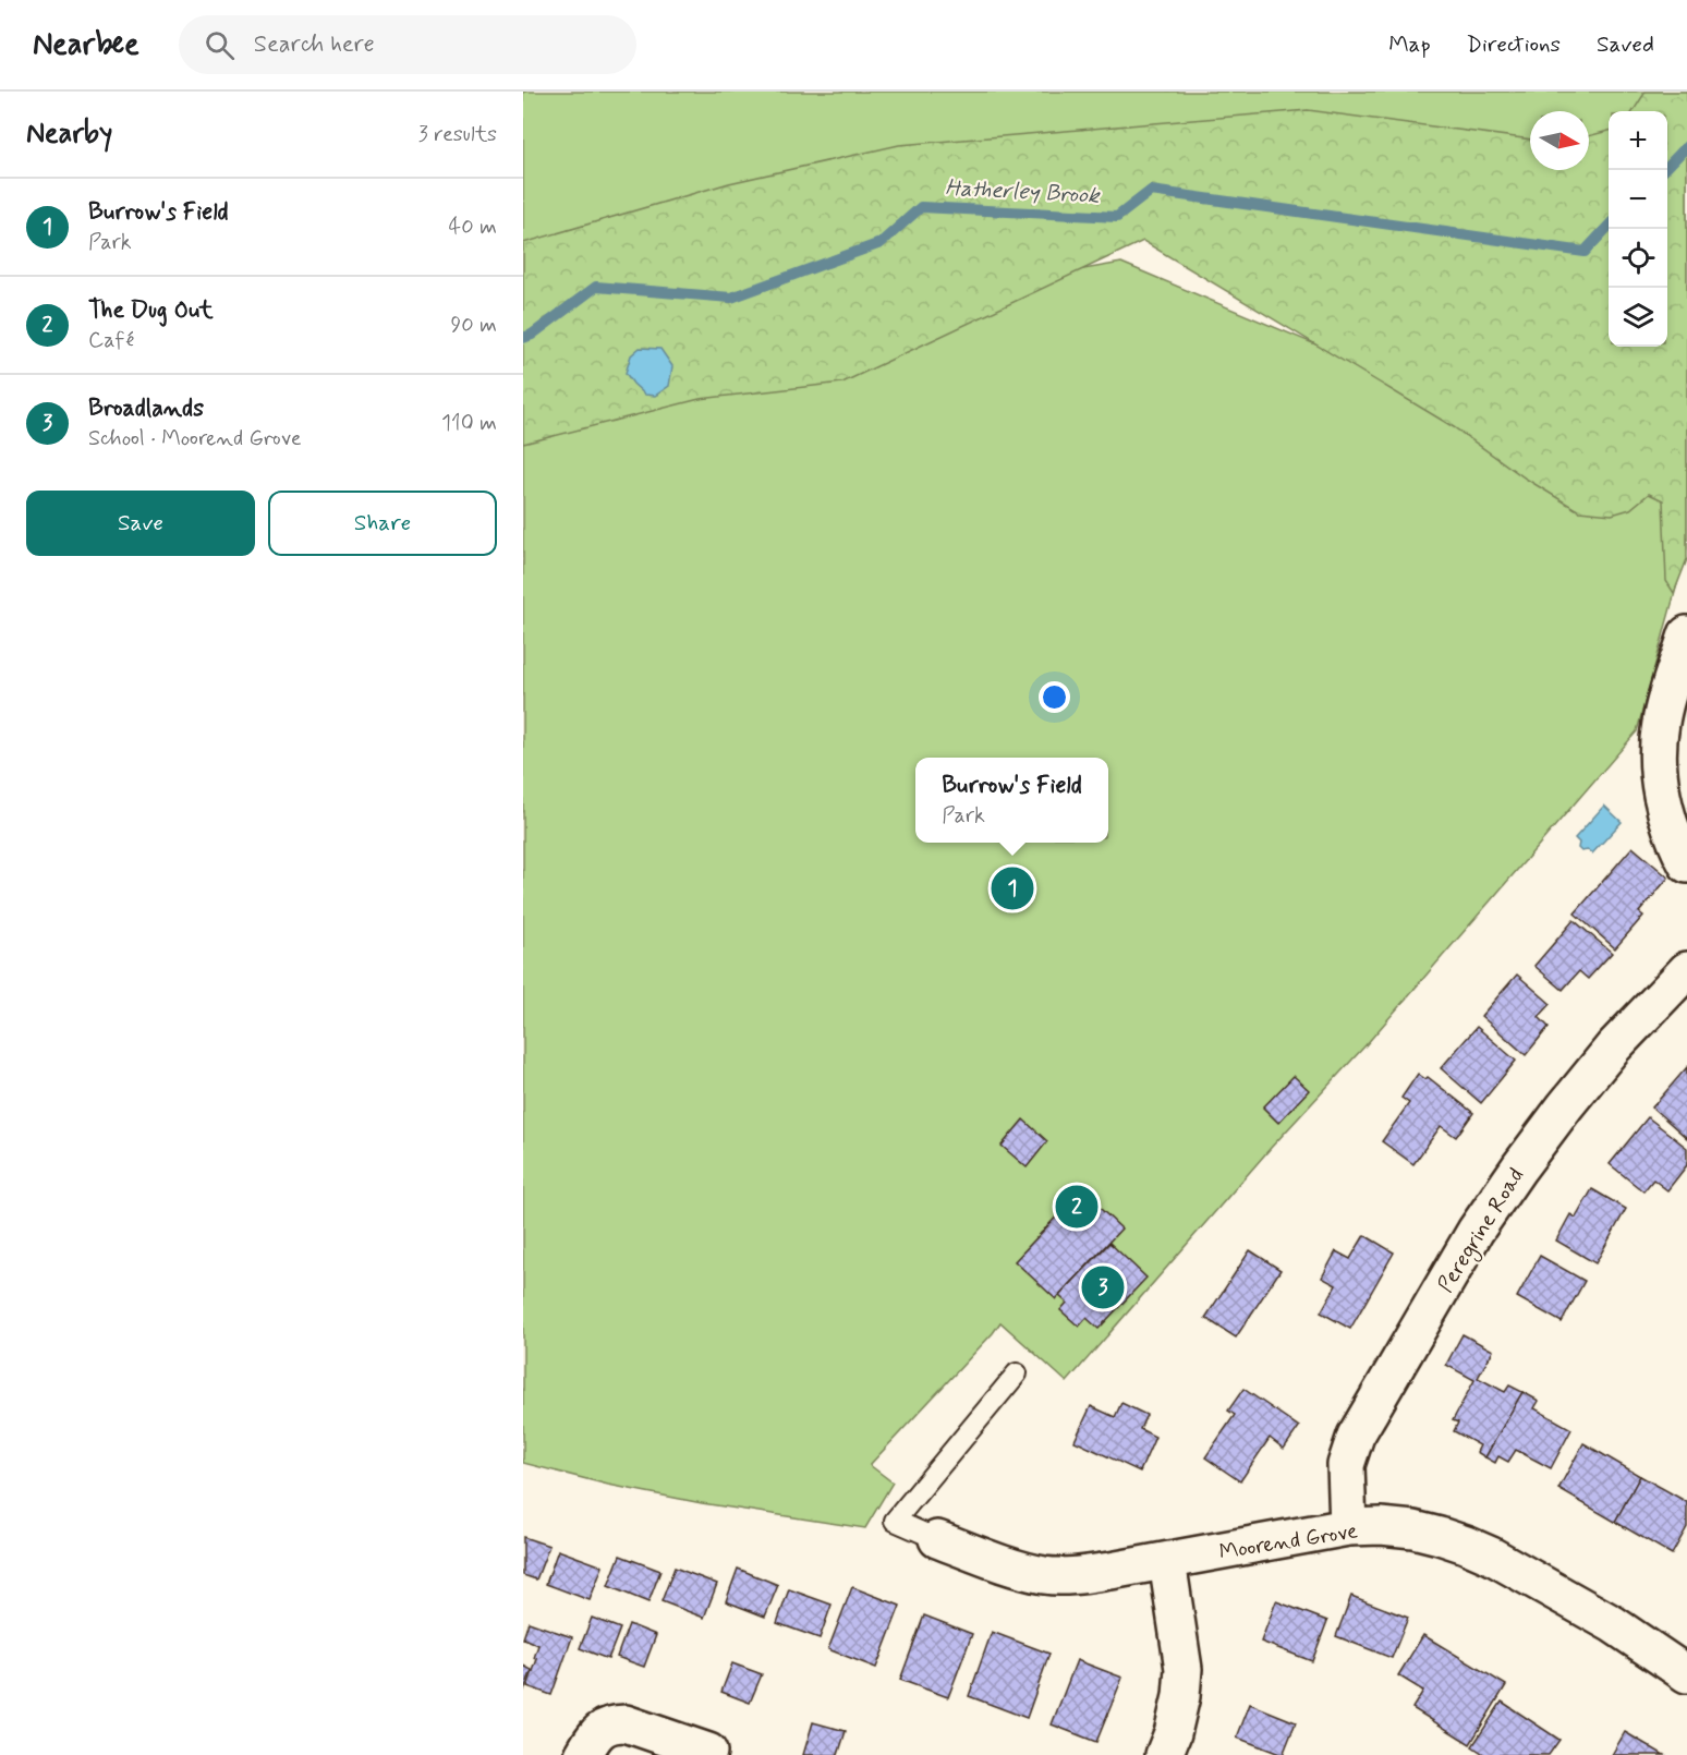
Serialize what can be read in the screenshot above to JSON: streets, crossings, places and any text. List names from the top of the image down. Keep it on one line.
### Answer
{"streets":{"street":["Peregrine Road","Moorend Grove"]},"crossings":[["Peregrine Road","Moorend Grove"]],"water":["Hatherley Brook"],"north":"right","page":{"header":"Nearbee","search":"Search here","nav":["Map","Directions","Saved"],"heading":["Nearby","3 results"],"map_buttons":["+","−"],"list":[{"mark":"1","name":"Burrow's Field","note":"Park","value":"40 m"},{"mark":"2","name":"The Dug Out","note":"Café","value":"90 m"},{"mark":"3","name":"Broadlands","note":"School · Moorend Grove","value":"110 m"}],"buttons":["Save","Share"],"popup":["Burrow's Field","Park"],"pins":["1","2","3"]}}
